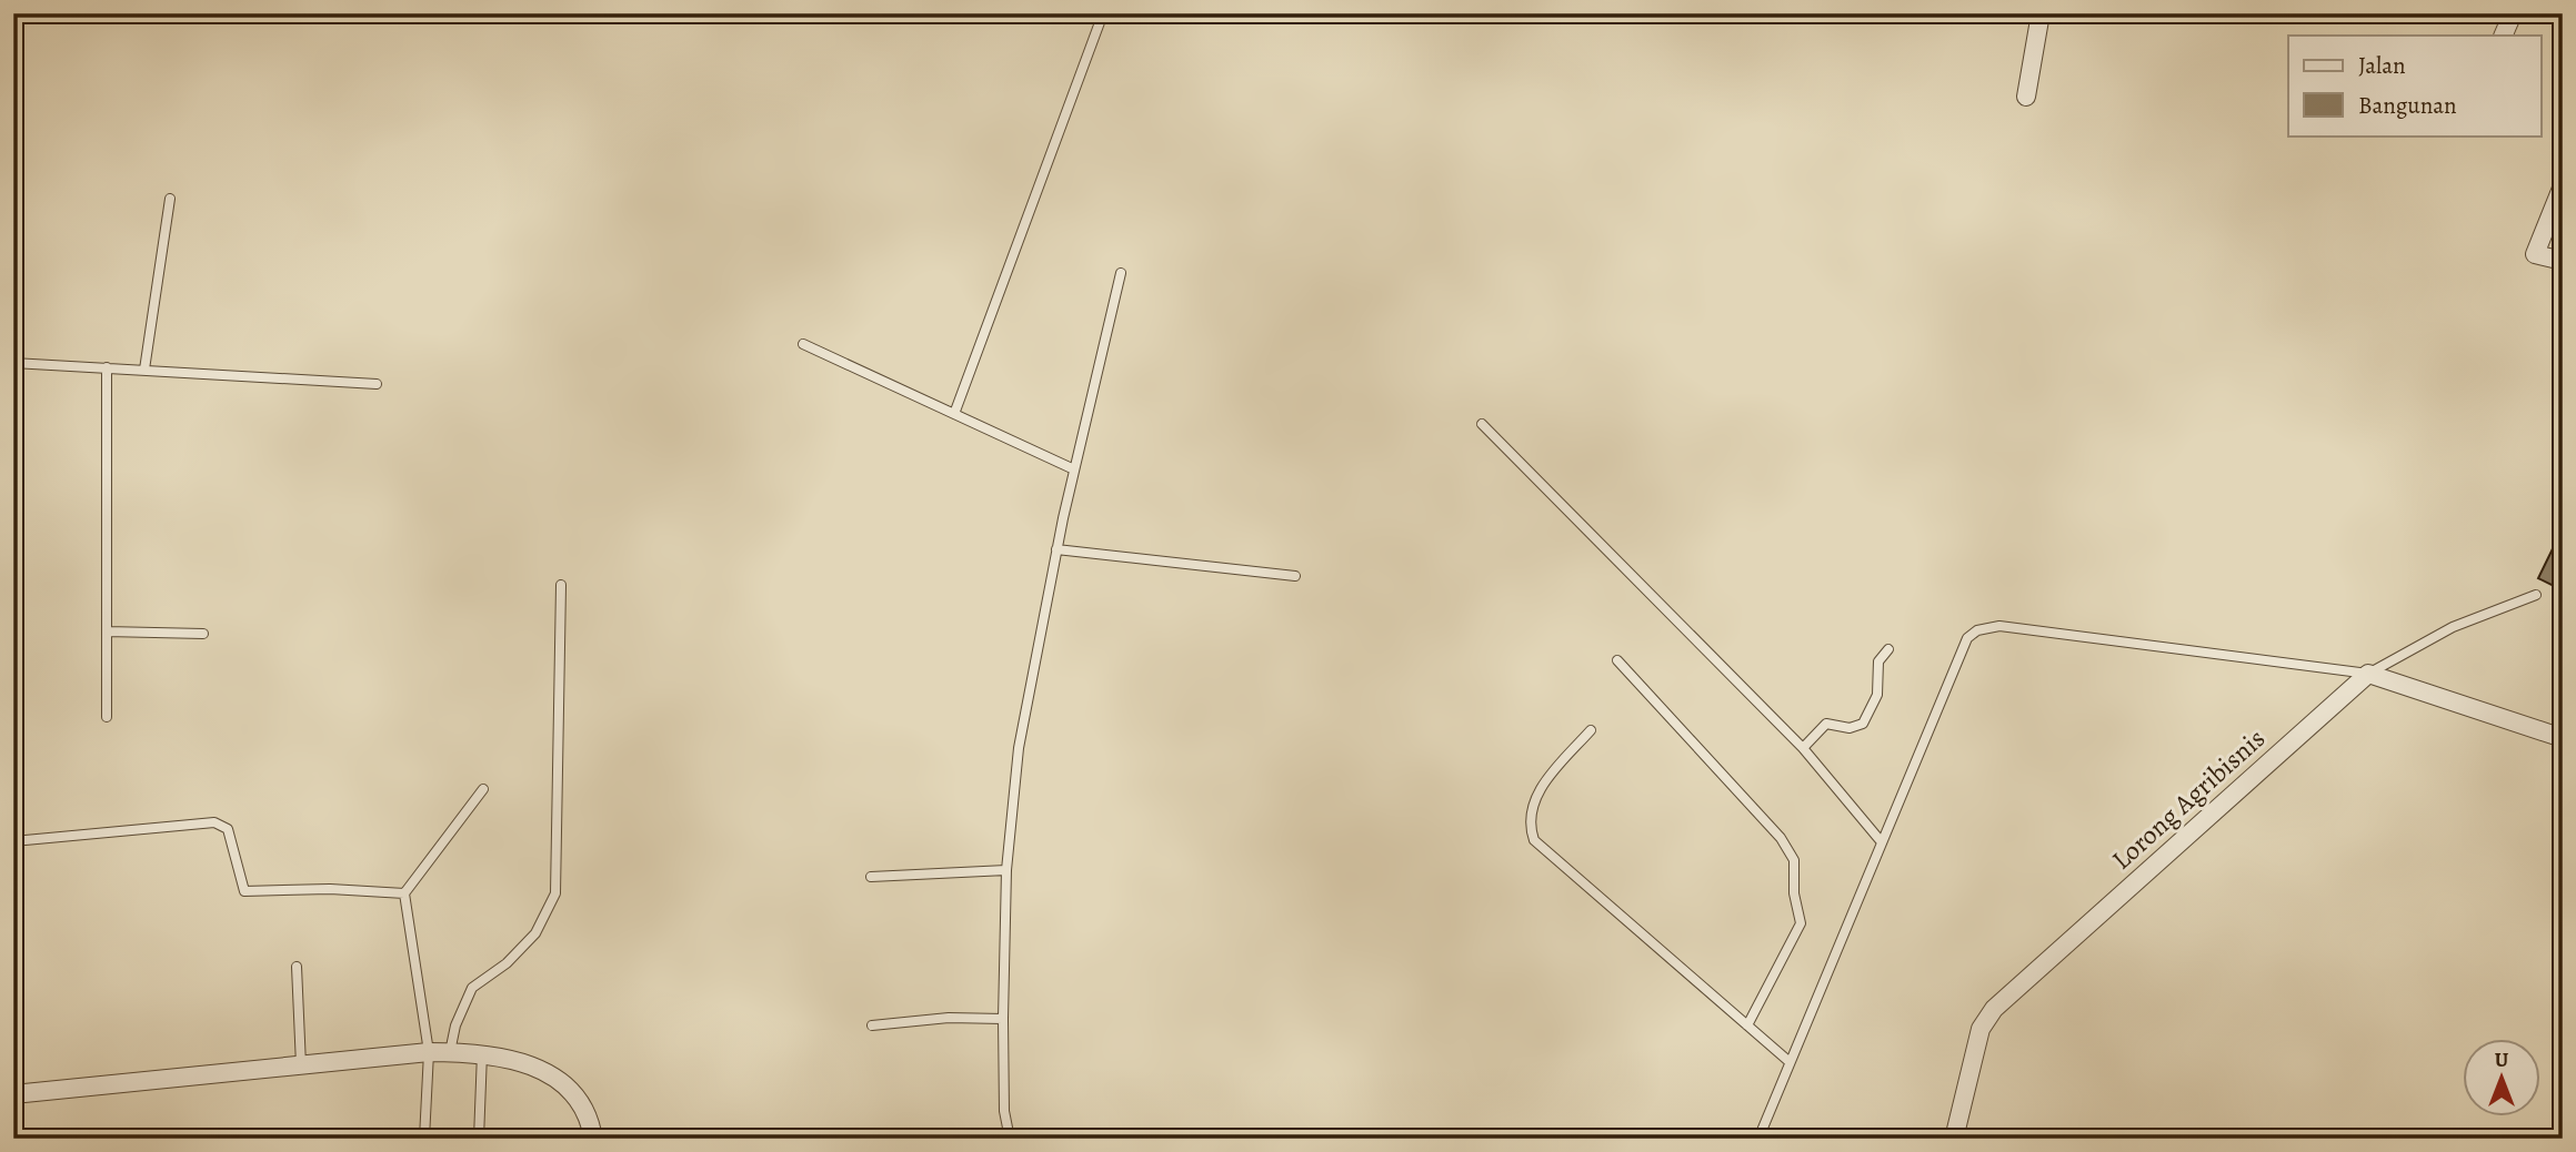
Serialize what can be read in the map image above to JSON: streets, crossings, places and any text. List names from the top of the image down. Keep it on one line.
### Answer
{"streets":{"street":["Lorong Agribisnis"]},"legend":["Jalan","Bangunan"],"north":"top"}
